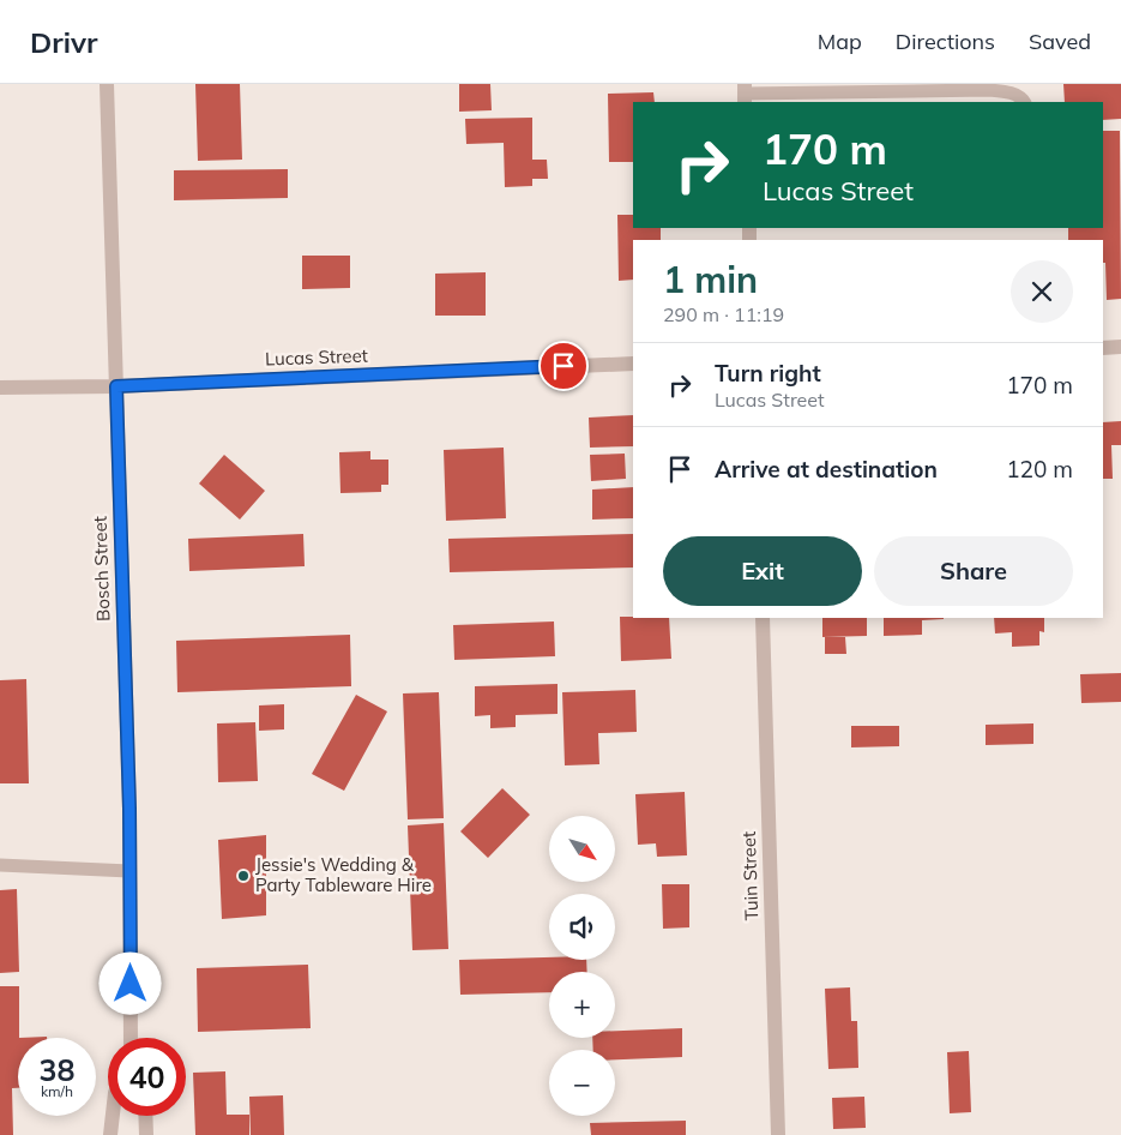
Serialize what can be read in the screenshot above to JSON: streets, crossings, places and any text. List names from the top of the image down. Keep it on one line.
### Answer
{"streets":{"street":["Lucas Street","Bosch Street","Tuin Street"]},"crossings":[["Lucas Street","Bosch Street"]],"places":["Jessie's Wedding & Party Tableware Hire"],"north":"bottom right","page":{"header":"Drivr","nav":["Map","Directions","Saved"],"turn":["170 m","Lucas Street"],"heading":["1 min","290 m · 11:19"],"list":[{"name":"Turn right","note":"Lucas Street","value":"170 m"},{"name":"Arrive at destination","value":"120 m"}],"buttons":["Exit","Share"],"map_buttons":["+","−"],"speed":"38 km/h","limit":"40"}}
